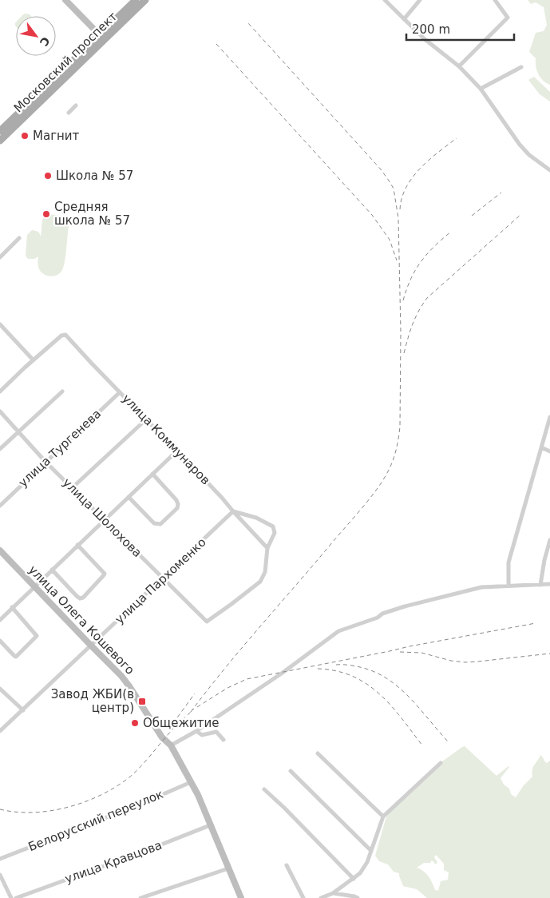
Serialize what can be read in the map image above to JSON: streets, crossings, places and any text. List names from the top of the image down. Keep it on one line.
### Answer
{"streets":{"main road":["Московский проспект"],"street":["улица Коммунаров","улица Тургенева","улица Шолохова","улица Пархоменко","улица Олега Кошевого","Белорусский переулок","улица Кравцова"]},"crossings":[["улица Коммунаров","улица Тургенева"],["улица Коммунаров","улица Шолохова"],["улица Коммунаров","улица Пархоменко"],["улица Тургенева","улица Шолохова"],["улица Шолохова","улица Пархоменко"],["улица Пархоменко","улица Олега Кошевого"],["улица Олега Кошевого","Белорусский переулок"],["улица Олега Кошевого","улица Кравцова"]],"places":{"other":["Магнит","Школа № 57","Средняя школа № 57","Общежитие"],"transit":["Завод ЖБИ(в центр)"]},"scale_bar":"200 m","north":"bottom right"}
